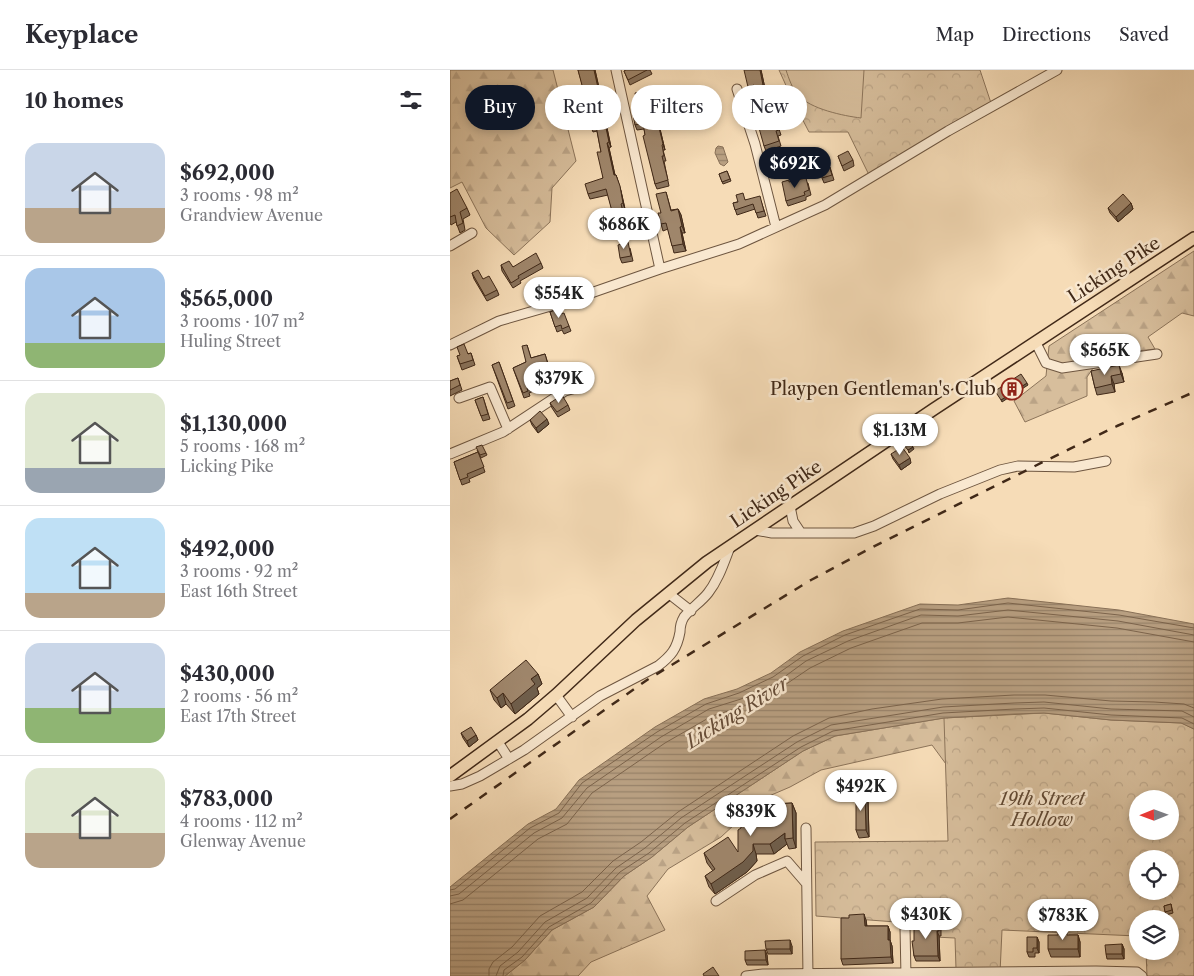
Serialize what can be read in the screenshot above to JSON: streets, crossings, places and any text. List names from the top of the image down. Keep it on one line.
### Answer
{"streets":{"main road":["Licking Pike"]},"water":["Licking River"],"parks":["19th Street Hollow"],"places":{"building":["Playpen Gentleman's Club"]},"north":"left","page":{"header":"Keyplace","nav":["Map","Directions","Saved"],"heading":"10 homes","chip":["Buy","Rent","Filters","New"],"list":[{"name":"$692,000","note":"3 rooms · 98 m² · Grandview Avenue"},{"name":"$565,000","note":"3 rooms · 107 m² · Huling Street"},{"name":"$1,130,000","note":"5 rooms · 168 m² · Licking Pike"},{"name":"$492,000","note":"3 rooms · 92 m² · East 16th Street"},{"name":"$430,000","note":"2 rooms · 56 m² · East 17th Street"},{"name":"$783,000","note":"4 rooms · 112 m² · Glenway Avenue"}],"price":["$692K","$686K","$554K","$565K","$379K","$1.13M","$492K","$839K","$430K","$783K"]}}
